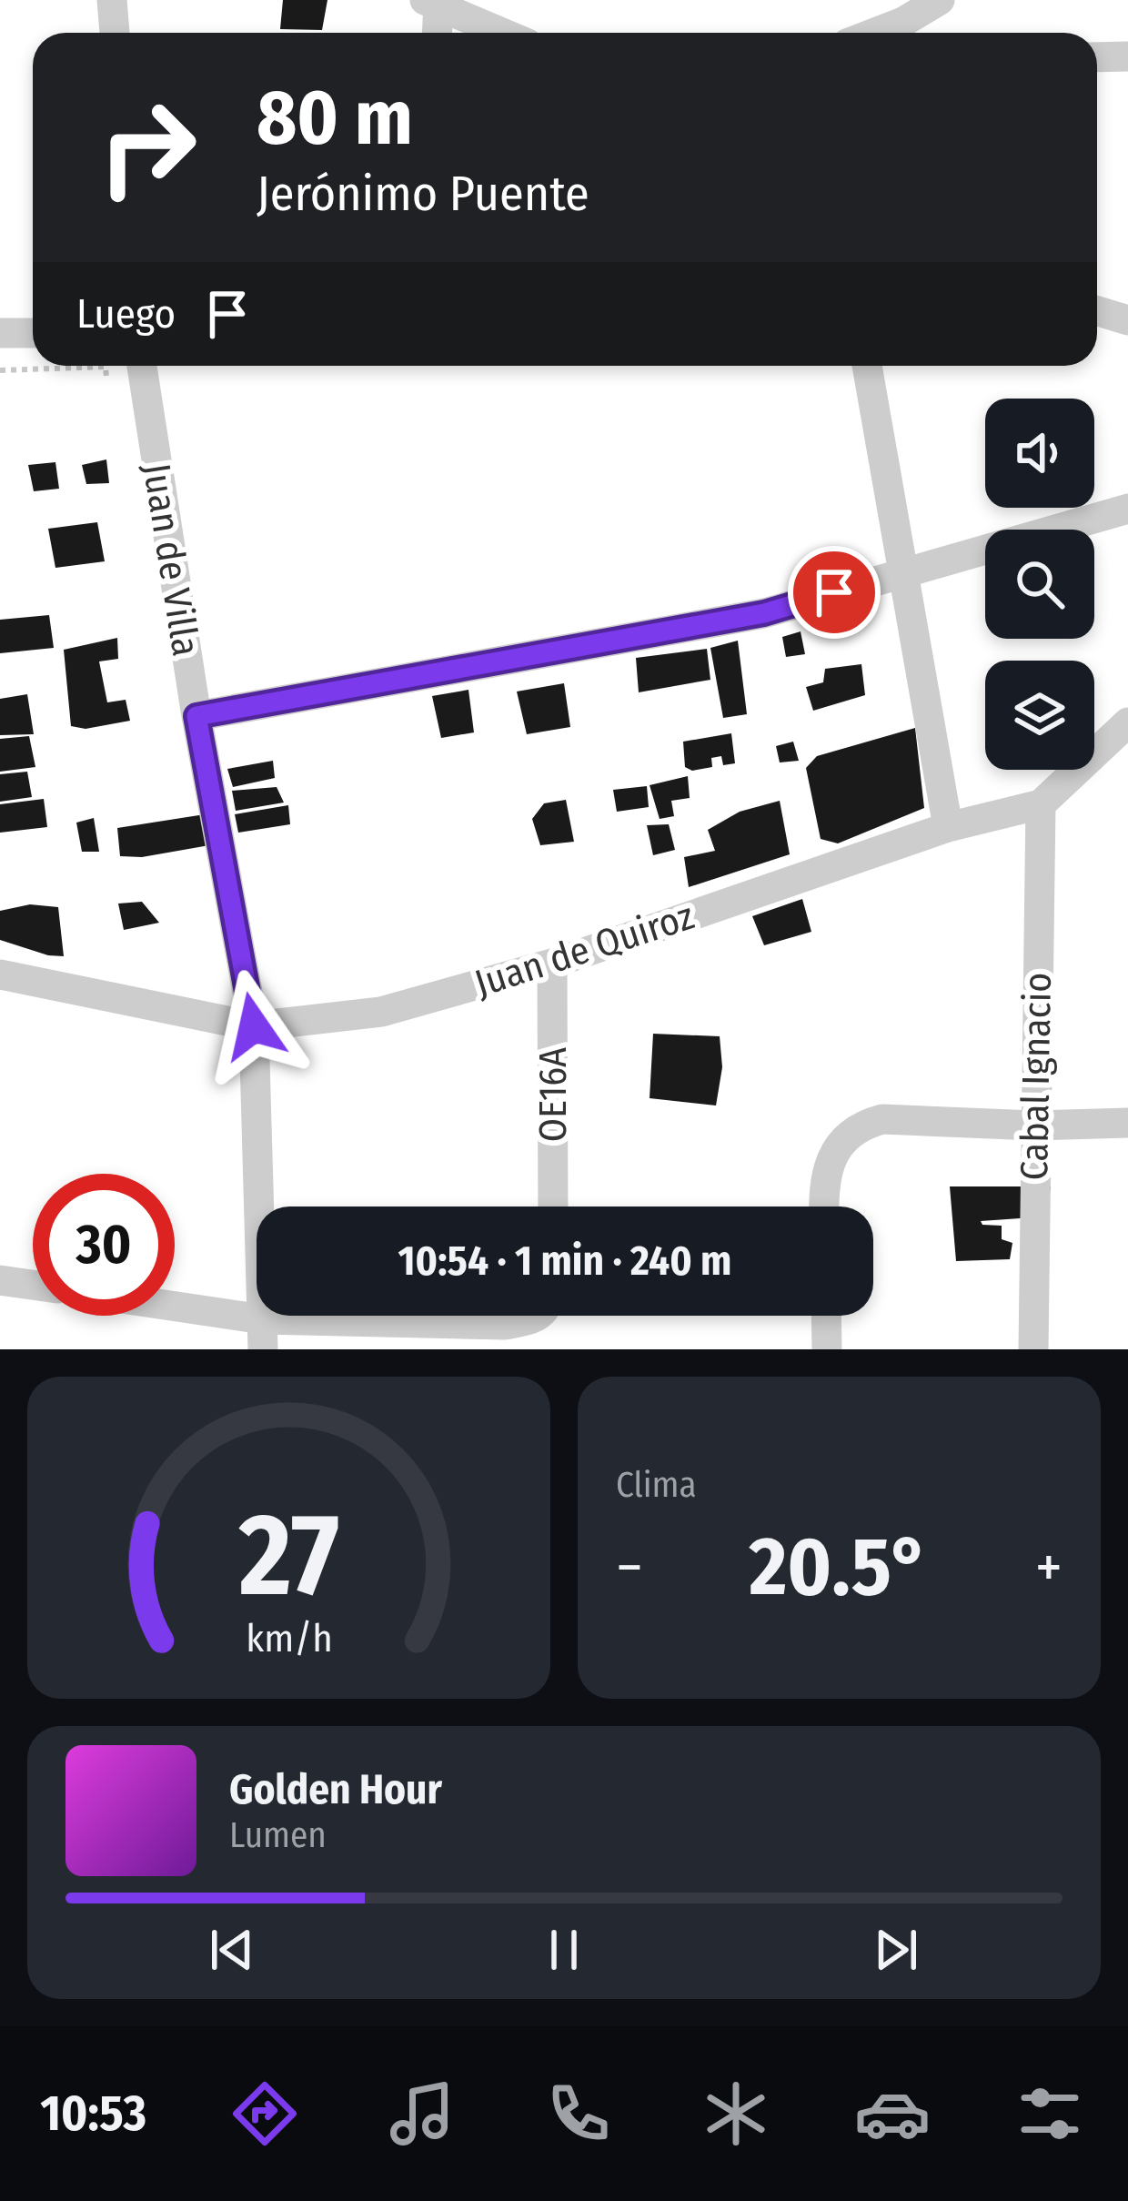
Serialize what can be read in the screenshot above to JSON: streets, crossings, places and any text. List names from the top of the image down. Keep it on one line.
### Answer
{"streets":{"street":["Juan de Villa","Juan de Quiroz","Cabal Ignacio","OE16A"]},"crossings":[["Juan de Villa","Juan de Quiroz"],["Juan de Quiroz","Cabal Ignacio"],["Juan de Quiroz","OE16A"]],"page":{"turn":["80 m","Jerónimo Puente"],"then":"Luego","limit":"30","trip":"10:54 · 1 min · 240 m","tile":"Clima","heat":["−","20.5°","+"],"song":["Golden Hour","Lumen"],"tabs":"10:53","gauge":["27","km/h"]}}
